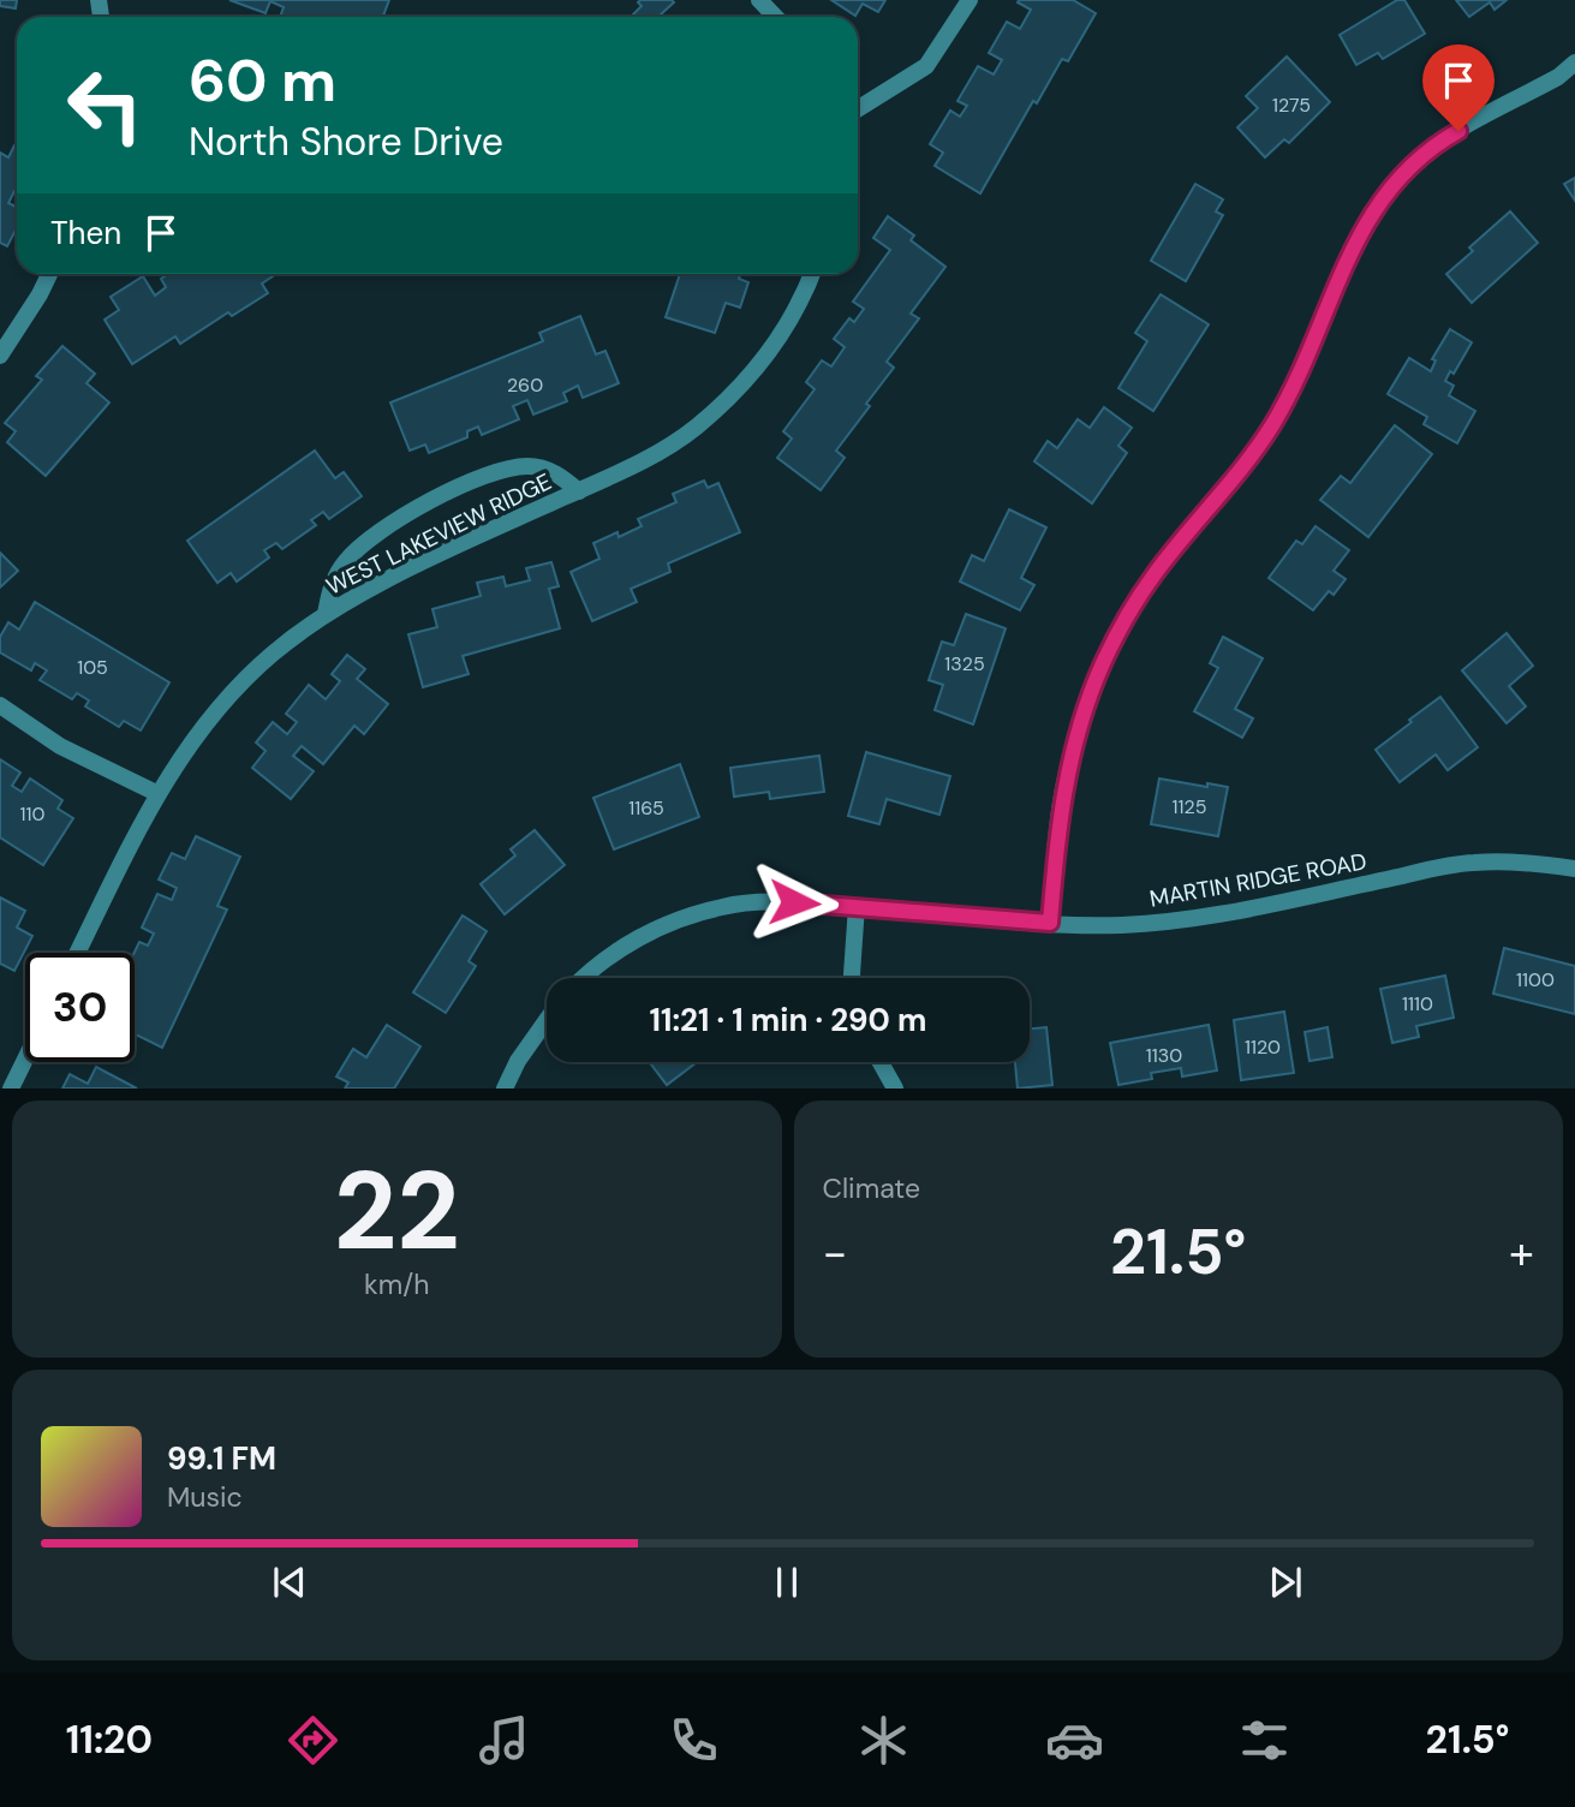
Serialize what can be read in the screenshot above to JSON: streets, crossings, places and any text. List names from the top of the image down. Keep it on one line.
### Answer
{"streets":{"street":["WEST LAKEVIEW RIDGE","MARTIN RIDGE ROAD"]},"house_numbers":["1275","260","1325","105","1125","1165","110","1100","1110","1120","1130"],"page":{"turn":["60 m","North Shore Drive"],"then":"Then","limit":"30","trip":"11:21 · 1 min · 290 m","tile":[["22","km/h"],"Climate"],"heat":["−","21.5°","+"],"song":["99.1 FM","Music"],"tabs":["11:20","21.5°"]}}
